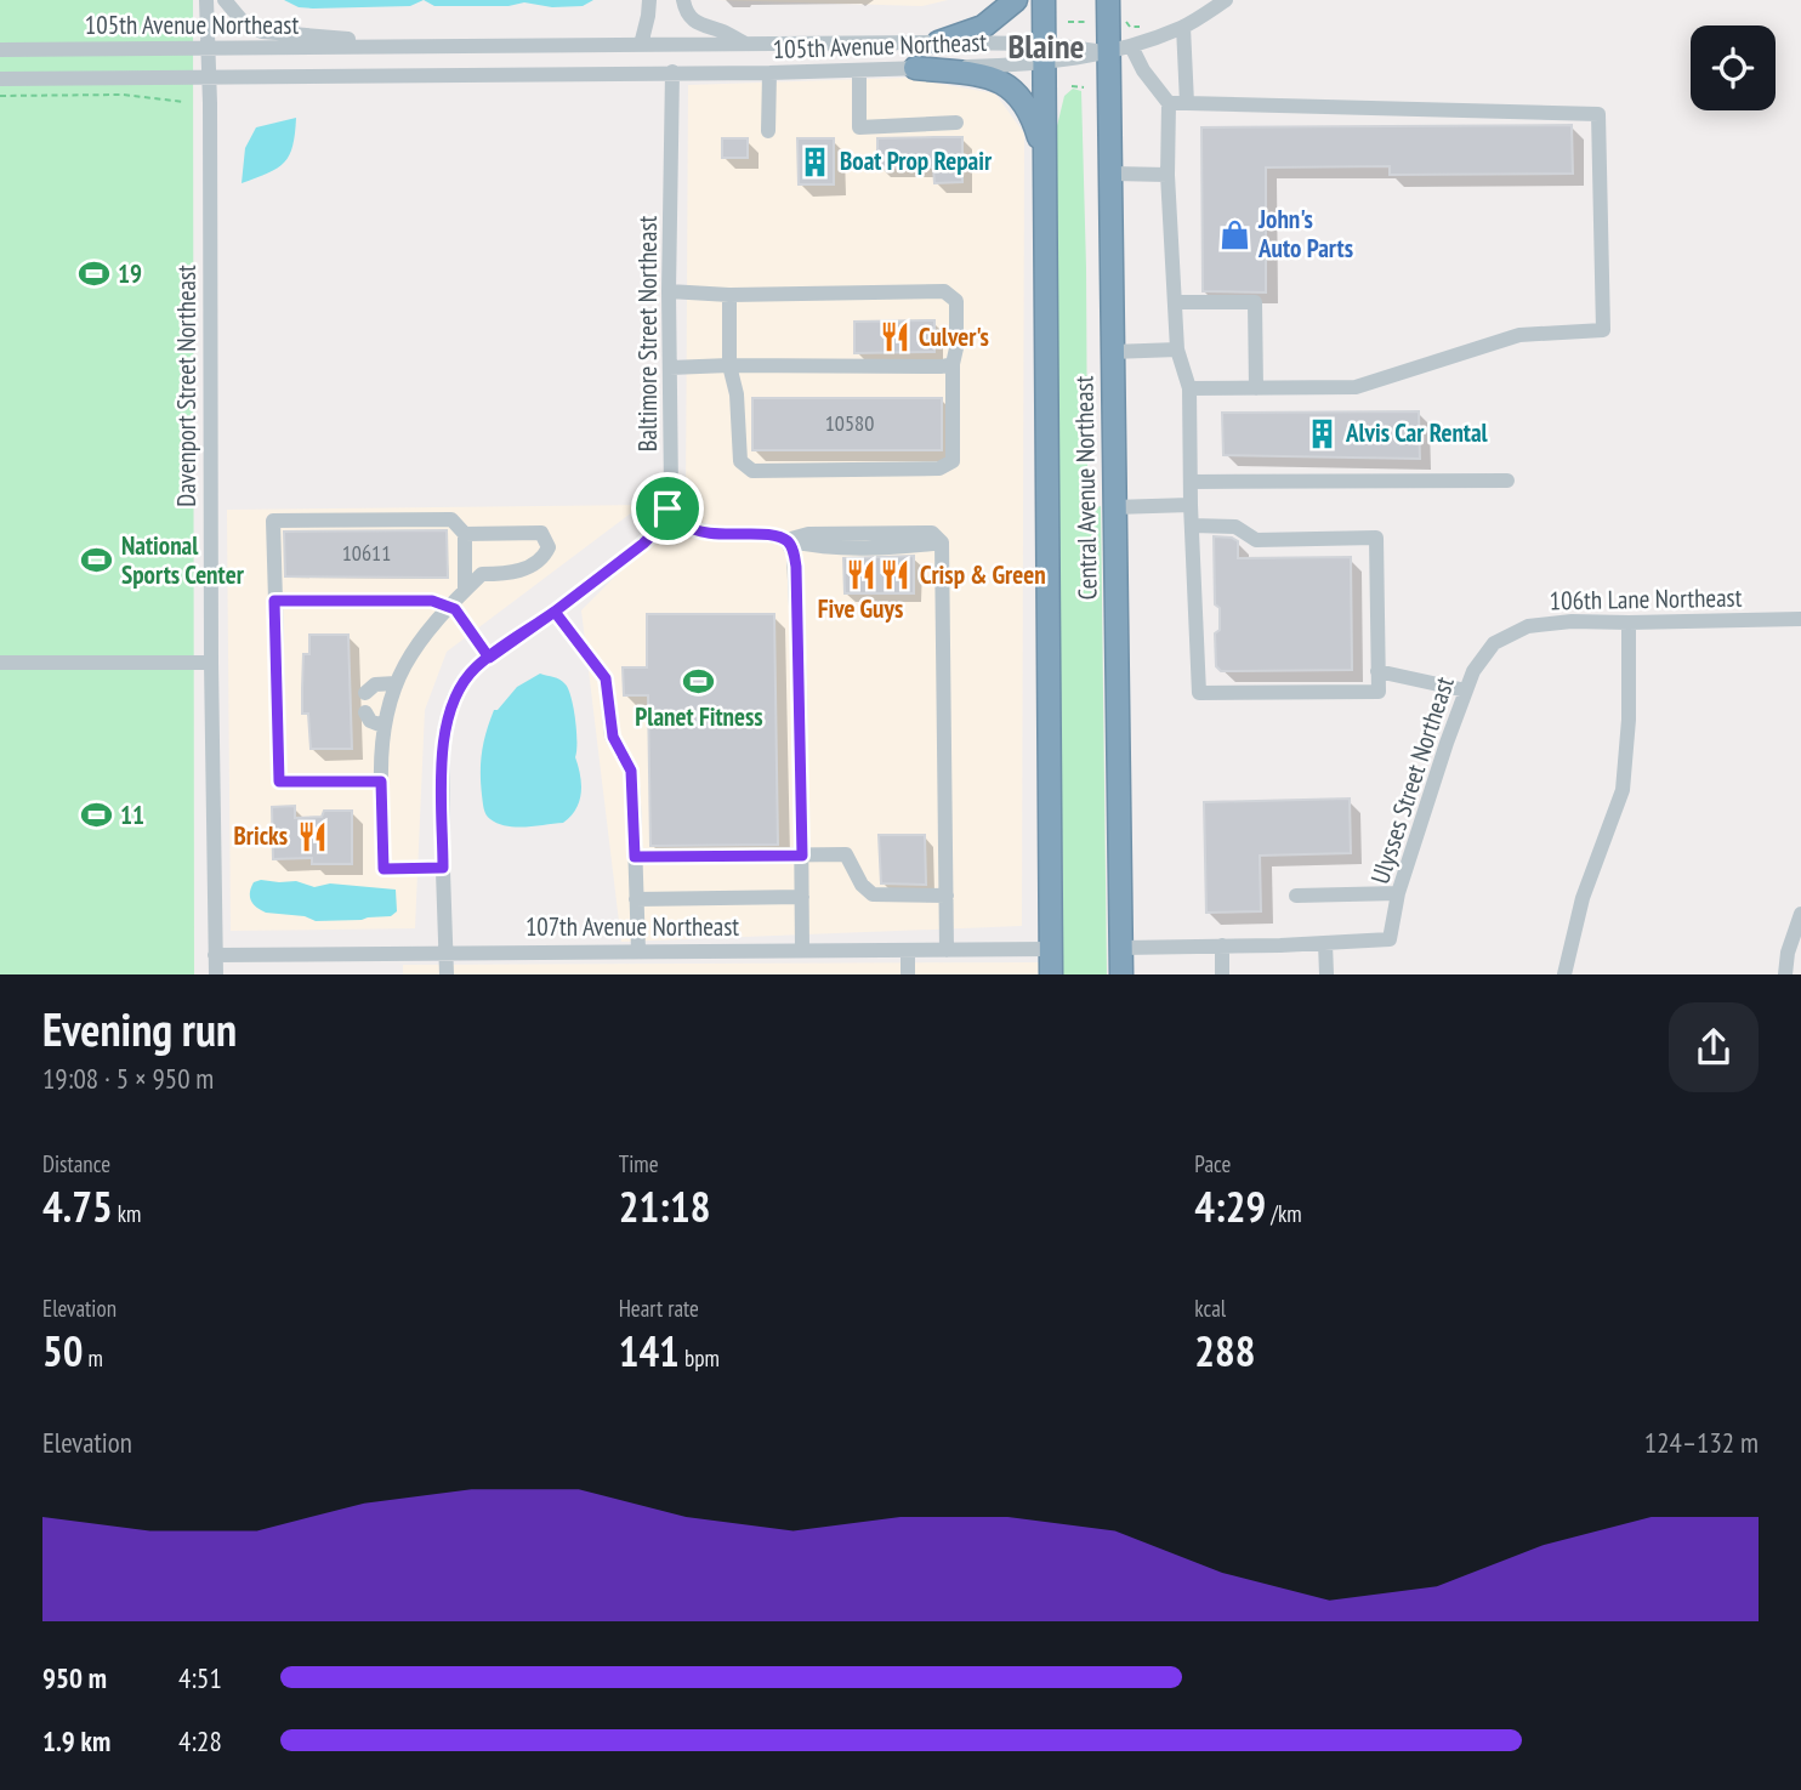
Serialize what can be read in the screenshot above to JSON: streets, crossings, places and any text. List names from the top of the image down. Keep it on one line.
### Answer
{"streets":{"highway":["Central Avenue Northeast"],"street":["105th Avenue Northeast","Baltimore Street Northeast","Davenport Street Northeast","106th Lane Northeast","Ulysses Street Northeast","107th Avenue Northeast"]},"crossings":[["105th Avenue Northeast","Baltimore Street Northeast"],["105th Avenue Northeast","Davenport Street Northeast"],["105th Avenue Northeast","Central Avenue Northeast"],["Baltimore Street Northeast","107th Avenue Northeast"],["Davenport Street Northeast","107th Avenue Northeast"],["Central Avenue Northeast","107th Avenue Northeast"],["106th Lane Northeast","Ulysses Street Northeast"]],"districts":["Blaine"],"places":{"building":["Boat Prop Repair","Alvis Car Rental"],"shop":["John's Auto Parts"],"sports":["19","National Sports Center","Planet Fitness","11"],"restaurant":["Culver's","Five Guys","Crisp & Green","Bricks"]},"house_numbers":["10580","10611"],"page":{"heading":["Evening run","19:08 · 5 × 950 m"],"stats":[["Distance","4.75 km"],["Time","21:18"],["Pace","4:29 /km"],["Elevation","50 m"],["Heart rate","141 bpm"],["kcal","288"]],"chart":["Elevation","124–132 m"],"list":[{"name":"950 m","note":"4:51"},{"name":"1.9 km","note":"4:28"}]}}
